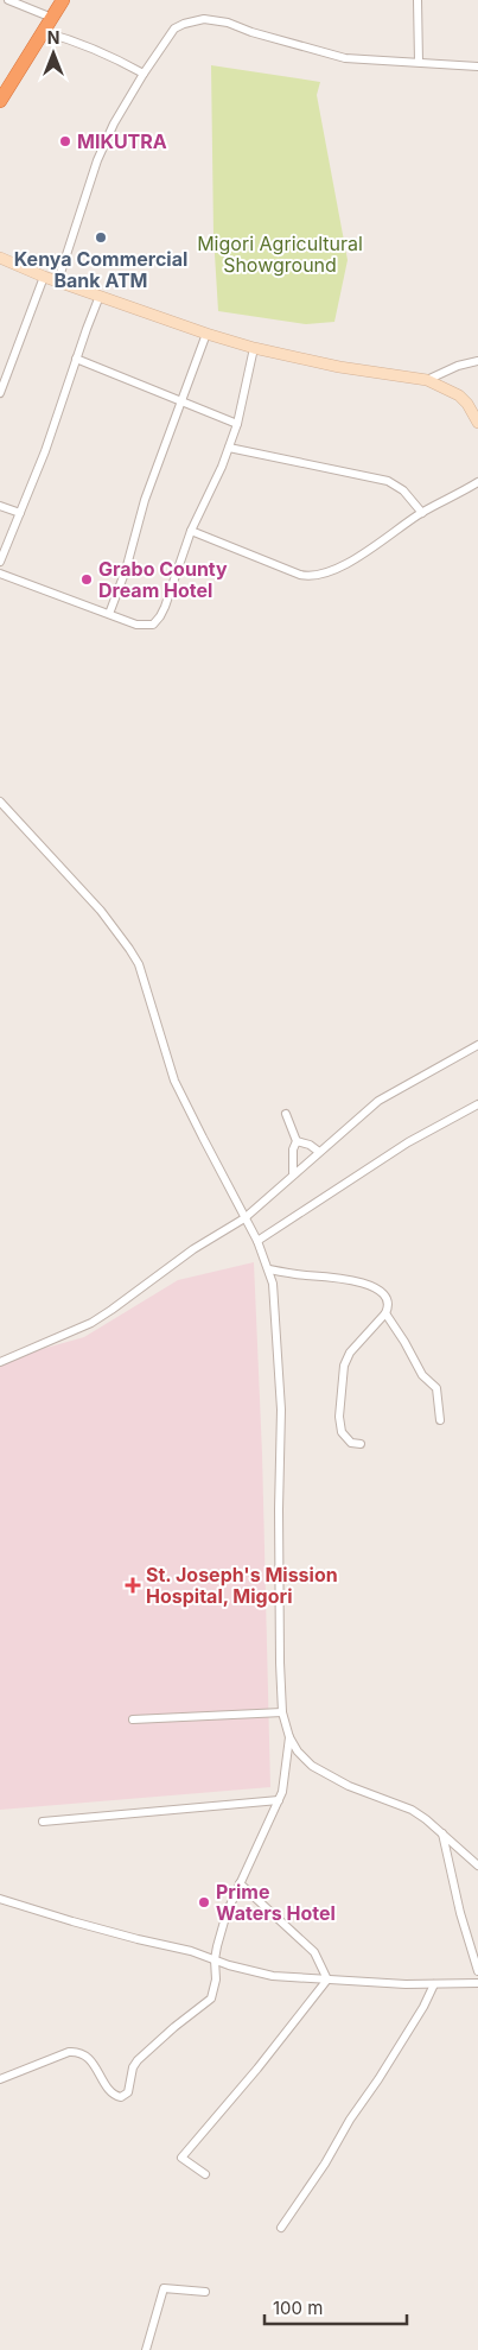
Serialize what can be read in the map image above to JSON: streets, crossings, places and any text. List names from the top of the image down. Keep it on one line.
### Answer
{"parks":["Migori Agricultural Showground"],"places":{"other":["MIKUTRA","Kenya Commercial Bank ATM","Grabo County Dream Hotel","Prime Waters Hotel"],"health":["St. Joseph's Mission Hospital, Migori"]},"scale_bar":"100 m","north":"top"}
